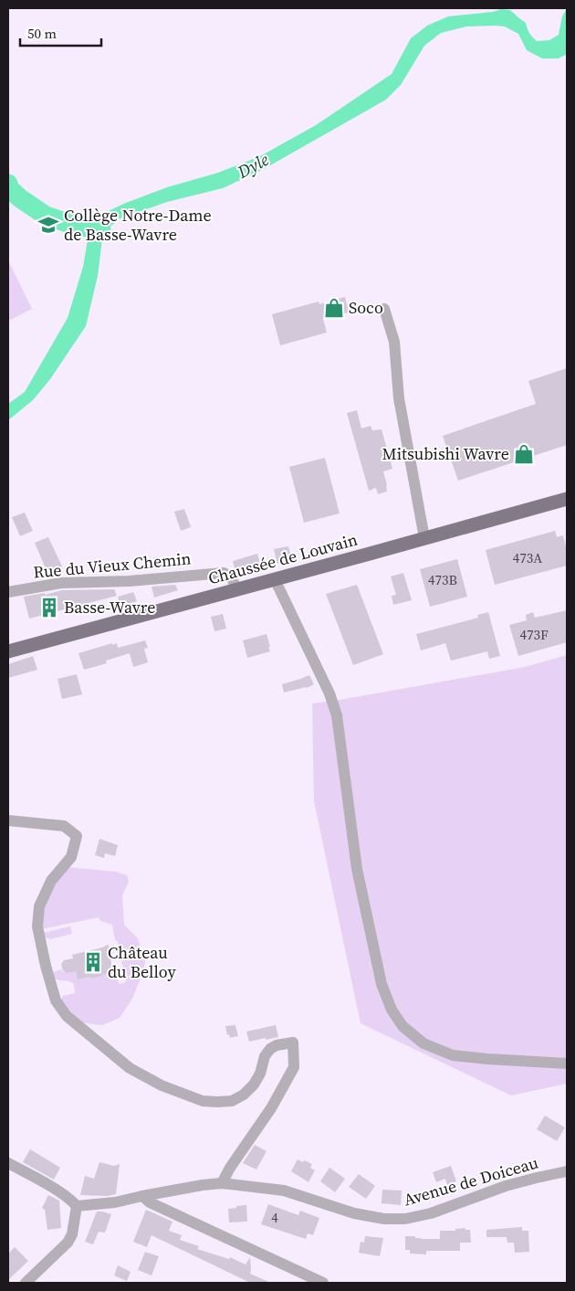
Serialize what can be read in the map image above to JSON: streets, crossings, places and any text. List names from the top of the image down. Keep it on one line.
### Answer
{"streets":{"main road":["Chaussée de Louvain"],"street":["Rue du Vieux Chemin","Avenue de Doiceau"]},"crossings":[["Chaussée de Louvain","Rue du Vieux Chemin"]],"water":["Dyle"],"places":{"school or university":["Collège Notre-Dame de Basse-Wavre"],"shop":["Soco","Mitsubishi Wavre"],"building":["Basse-Wavre","Château du Belloy"]},"house_numbers":["473A","473B","473F","4"],"scale_bar":"50 m"}
